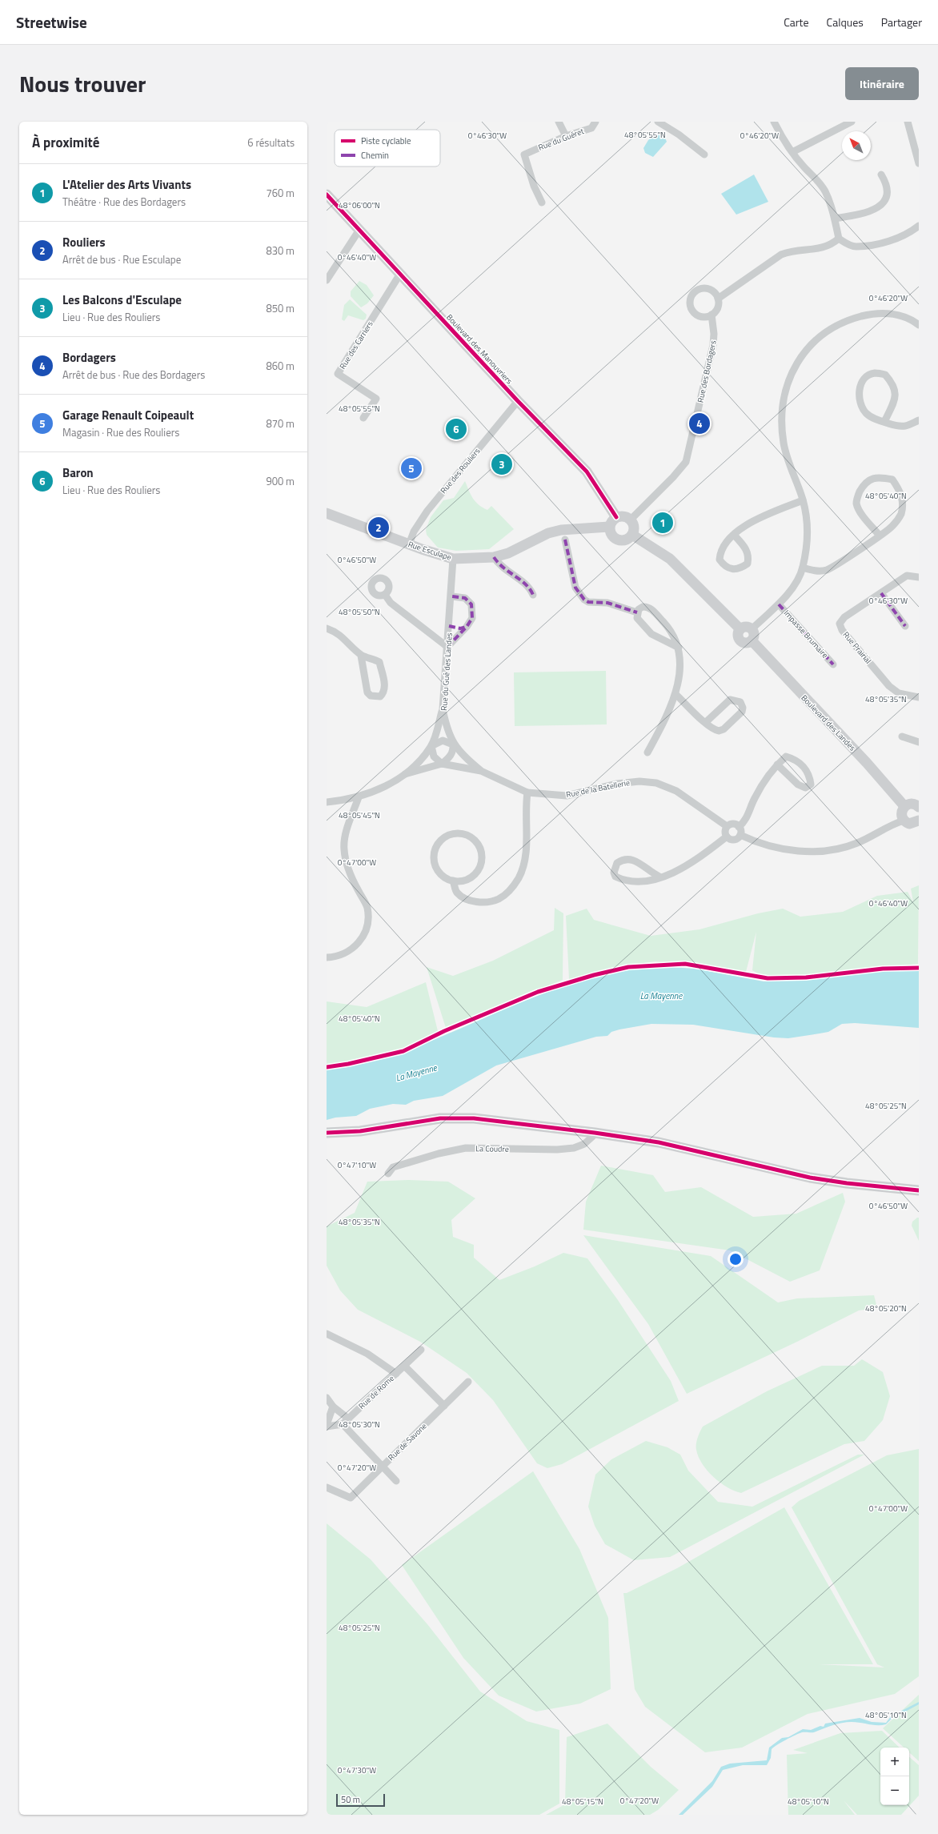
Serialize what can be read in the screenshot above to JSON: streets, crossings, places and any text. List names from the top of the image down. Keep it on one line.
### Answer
{"streets":{"street":["Rue du Guéret","Rue des Carriers","Boulevard des Manouvriers","Rue des Bordagers","Rue des Rouliers","Rue Esculape","Impasse Brumaire","Rue Prairial","Rue du Gué des Landes","Boulevard des Landes","Rue de la Batellerie","La Coudre","Rue de Rome","Rue de Savone"]},"crossings":[["Rue des Carriers","Boulevard des Manouvriers"],["Boulevard des Manouvriers","Rue des Bordagers"],["Boulevard des Manouvriers","Rue des Rouliers"],["Boulevard des Manouvriers","Rue Esculape"],["Rue des Bordagers","Rue Esculape"],["Rue des Rouliers","Rue Esculape"],["Rue Esculape","Rue du Gué des Landes"],["Rue du Gué des Landes","Rue de la Batellerie"]],"water":["La Mayenne"],"legend":["Piste cyclable","Chemin"],"scale_bar":"50 m","north":"top left","page":{"header":"Streetwise","nav":["Carte","Calques","Partager"],"title":"Nous trouver","buttons":"Itinéraire","heading":["À proximité","6 résultats"],"list":[{"mark":"1","name":"L'Atelier des Arts Vivants","note":"Théâtre · Rue des Bordagers","value":"760 m"},{"mark":"2","name":"Rouliers","note":"Arrêt de bus · Rue Esculape","value":"830 m"},{"mark":"3","name":"Les Balcons d'Esculape","note":"Lieu · Rue des Rouliers","value":"850 m"},{"mark":"4","name":"Bordagers","note":"Arrêt de bus · Rue des Bordagers","value":"860 m"},{"mark":"5","name":"Garage Renault Coipeault","note":"Magasin · Rue des Rouliers","value":"870 m"},{"mark":"6","name":"Baron","note":"Lieu · Rue des Rouliers","value":"900 m"}],"pins":["4","6","3","5","1","2"],"map_buttons":["+","−"],"scale":"50 m"},"coordinates":["48°05'55\"N","0°46'30\"W","0°46'20\"W","48°06'00\"N","0°46'40\"W","48°05'40\"N","0°46'50\"W","48°05'50\"N","48°05'35\"N","48°05'45\"N","0°47'00\"W","48°05'25\"N","0°47'10\"W","48°05'20\"N","48°05'30\"N","0°47'20\"W","48°05'10\"N","0°47'30\"W","48°05'15\"N"]}
